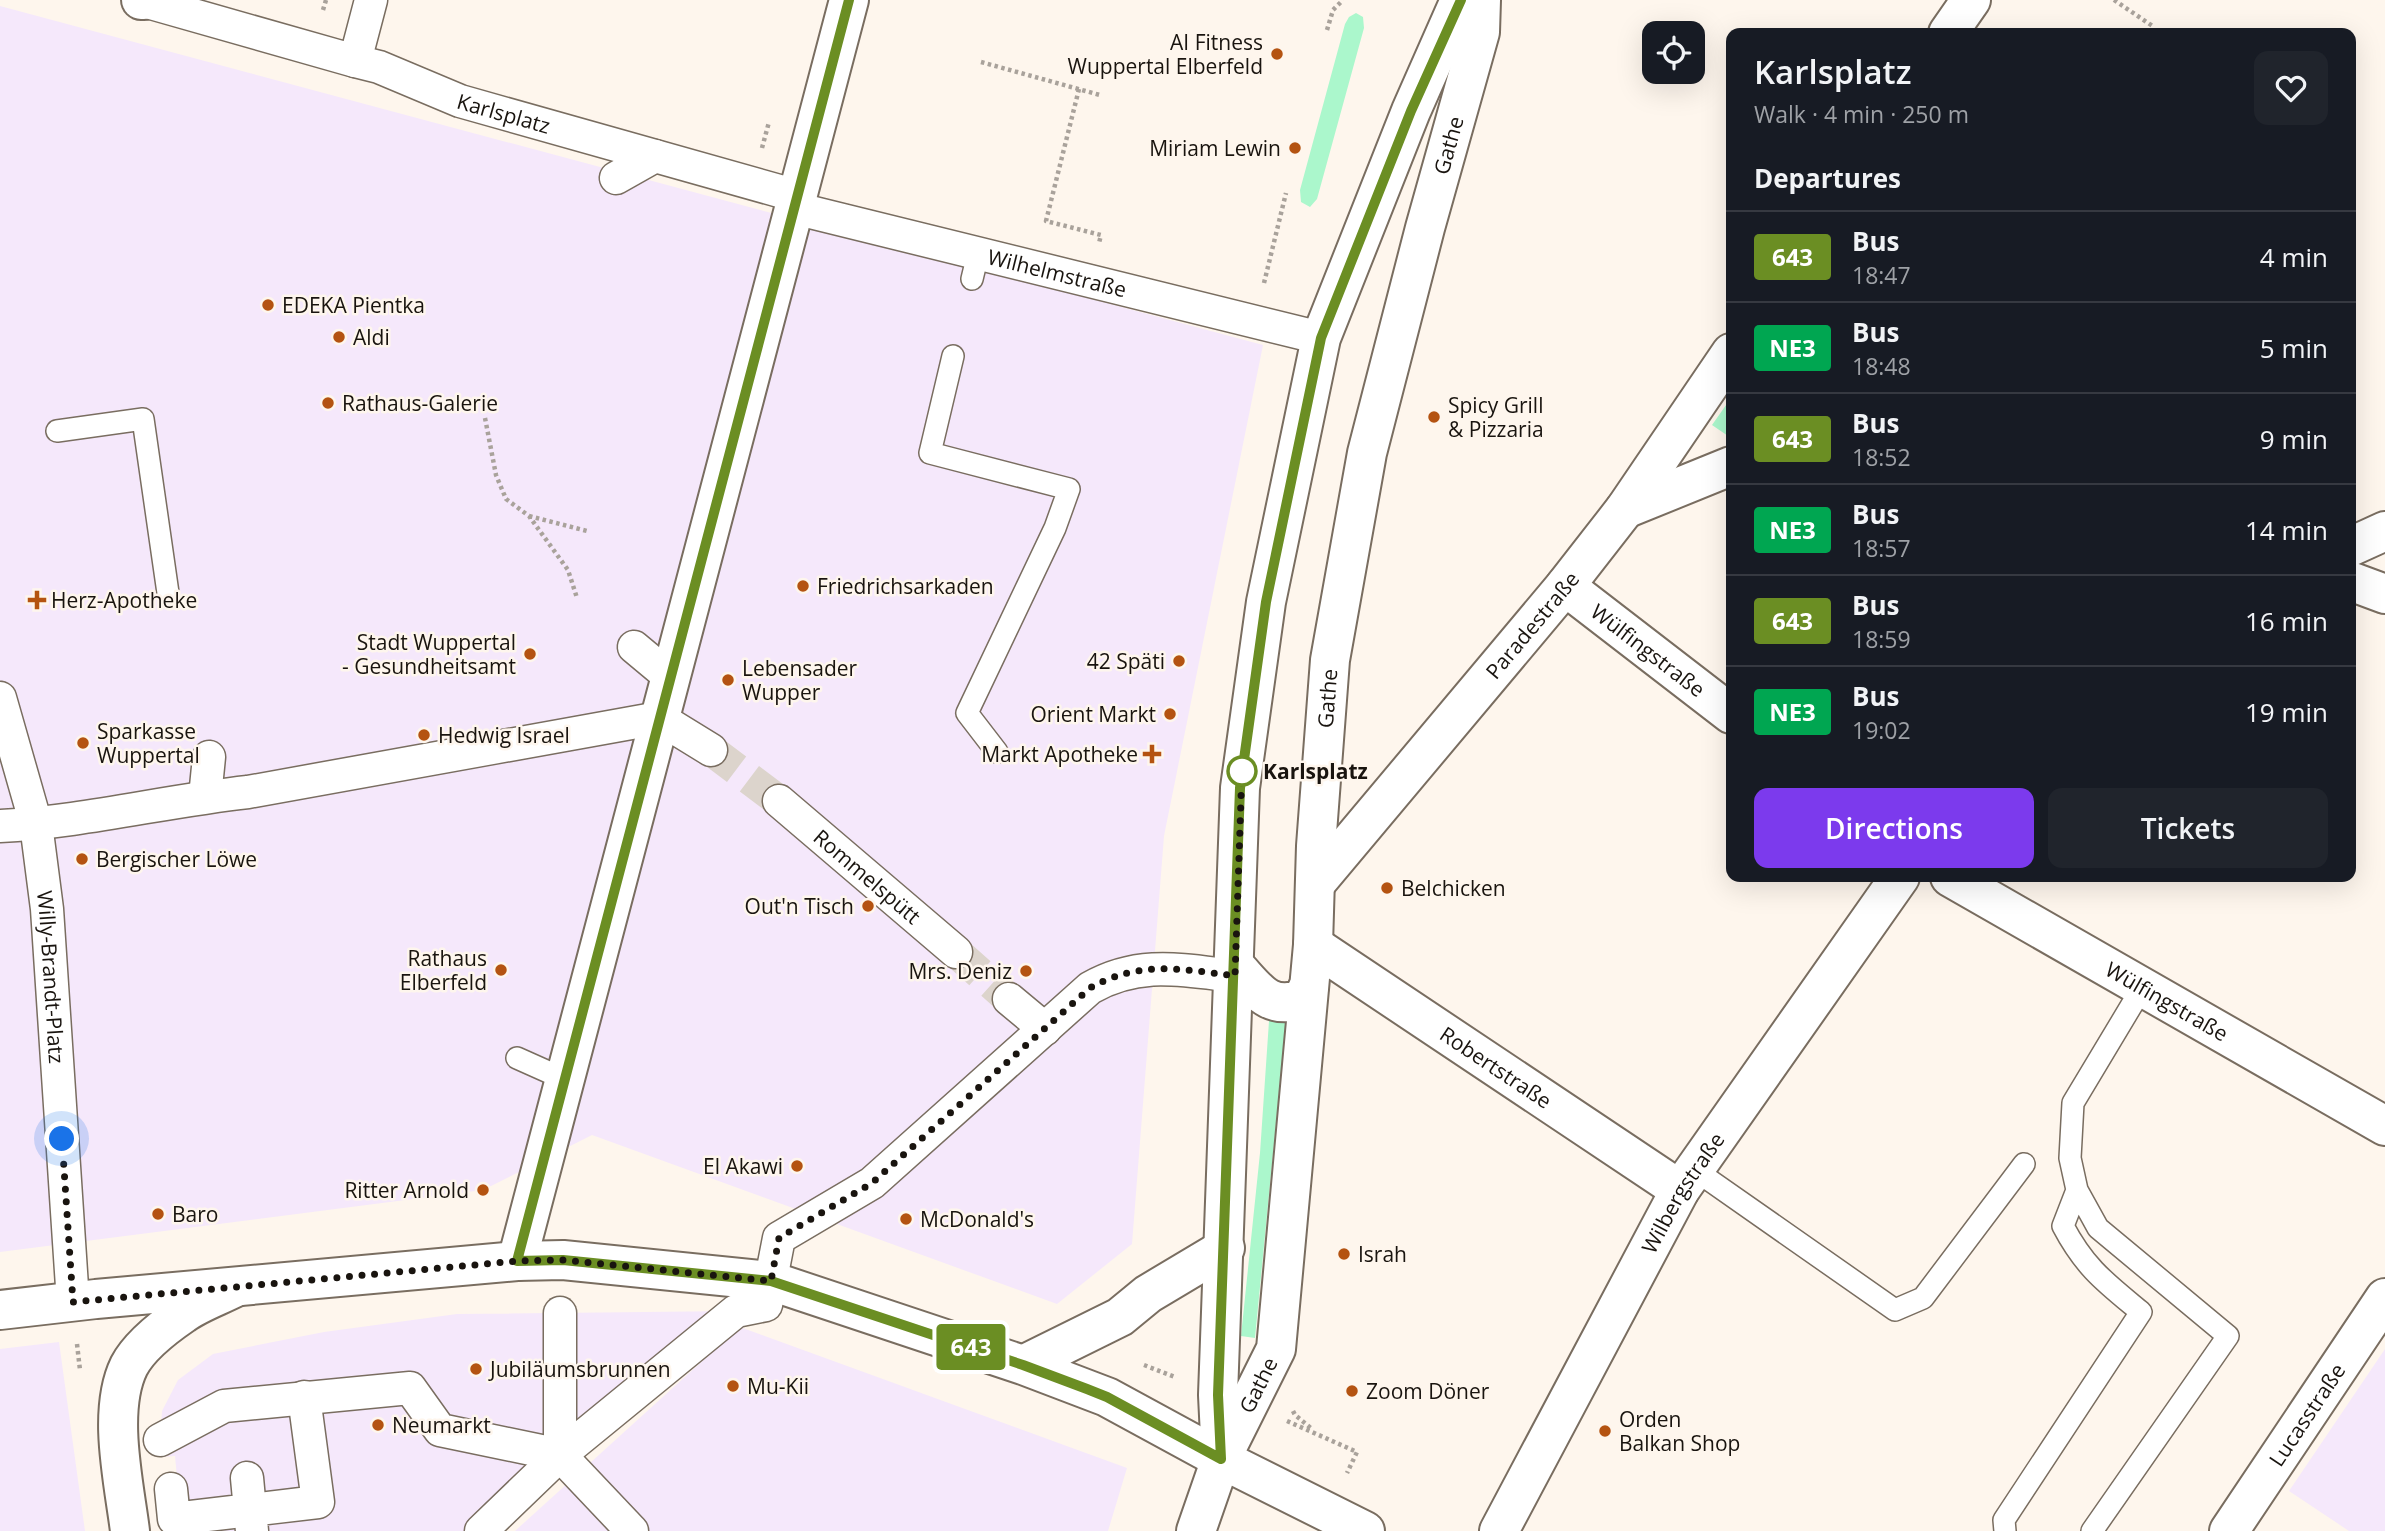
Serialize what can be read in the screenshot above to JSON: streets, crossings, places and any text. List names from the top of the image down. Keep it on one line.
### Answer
{"streets":{"street":["Karlsplatz","Gathe","Wilhelmstraße","Paradestraße","Wülfingstraße","Rommelspütt","Willy-Brandt-Platz","Robertstraße","Wilbergstraße","Lucasstraße"]},"crossings":[["Karlsplatz","Wilhelmstraße"],["Gathe","Wilhelmstraße"],["Gathe","Paradestraße"],["Gathe","Robertstraße"],["Paradestraße","Wülfingstraße"],["Robertstraße","Wilbergstraße"]],"places":{"other":["AI Fitness Wuppertal Elberfeld","Miriam Lewin","EDEKA Pientka","Aldi","Rathaus-Galerie","Spicy Grill & Pizzaria","Friedrichsarkaden","Stadt Wuppertal - Gesundheitsamt","42 Späti","Lebensader Wupper","Orient Markt","Hedwig Israel","Sparkasse Wuppertal","Karlsplatz","Bergischer Löwe","Belchicken","Out'n Tisch","Rathaus Elberfeld","Mrs. Deniz","El Akawi","Ritter Arnold","Baro","McDonald's","Israh","Jubiläumsbrunnen","Mu-Kii","Zoom Döner","Neumarkt","Orden Balkan Shop"],"health":["Herz-Apotheke","Markt Apotheke"]},"lines":["bus line 643"],"page":{"on_map":"643","heading":[["Karlsplatz","Walk · 4 min · 250 m"],"Departures"],"list":[{"mark":"643","name":"Bus","note":"18:47","value":"4 min"},{"mark":"NE3","name":"Bus","note":"18:48","value":"5 min"},{"mark":"643","name":"Bus","note":"18:52","value":"9 min"},{"mark":"NE3","name":"Bus","note":"18:57","value":"14 min"},{"mark":"643","name":"Bus","note":"18:59","value":"16 min"},{"mark":"NE3","name":"Bus","note":"19:02","value":"19 min"}],"buttons":["Directions","Tickets"]}}
